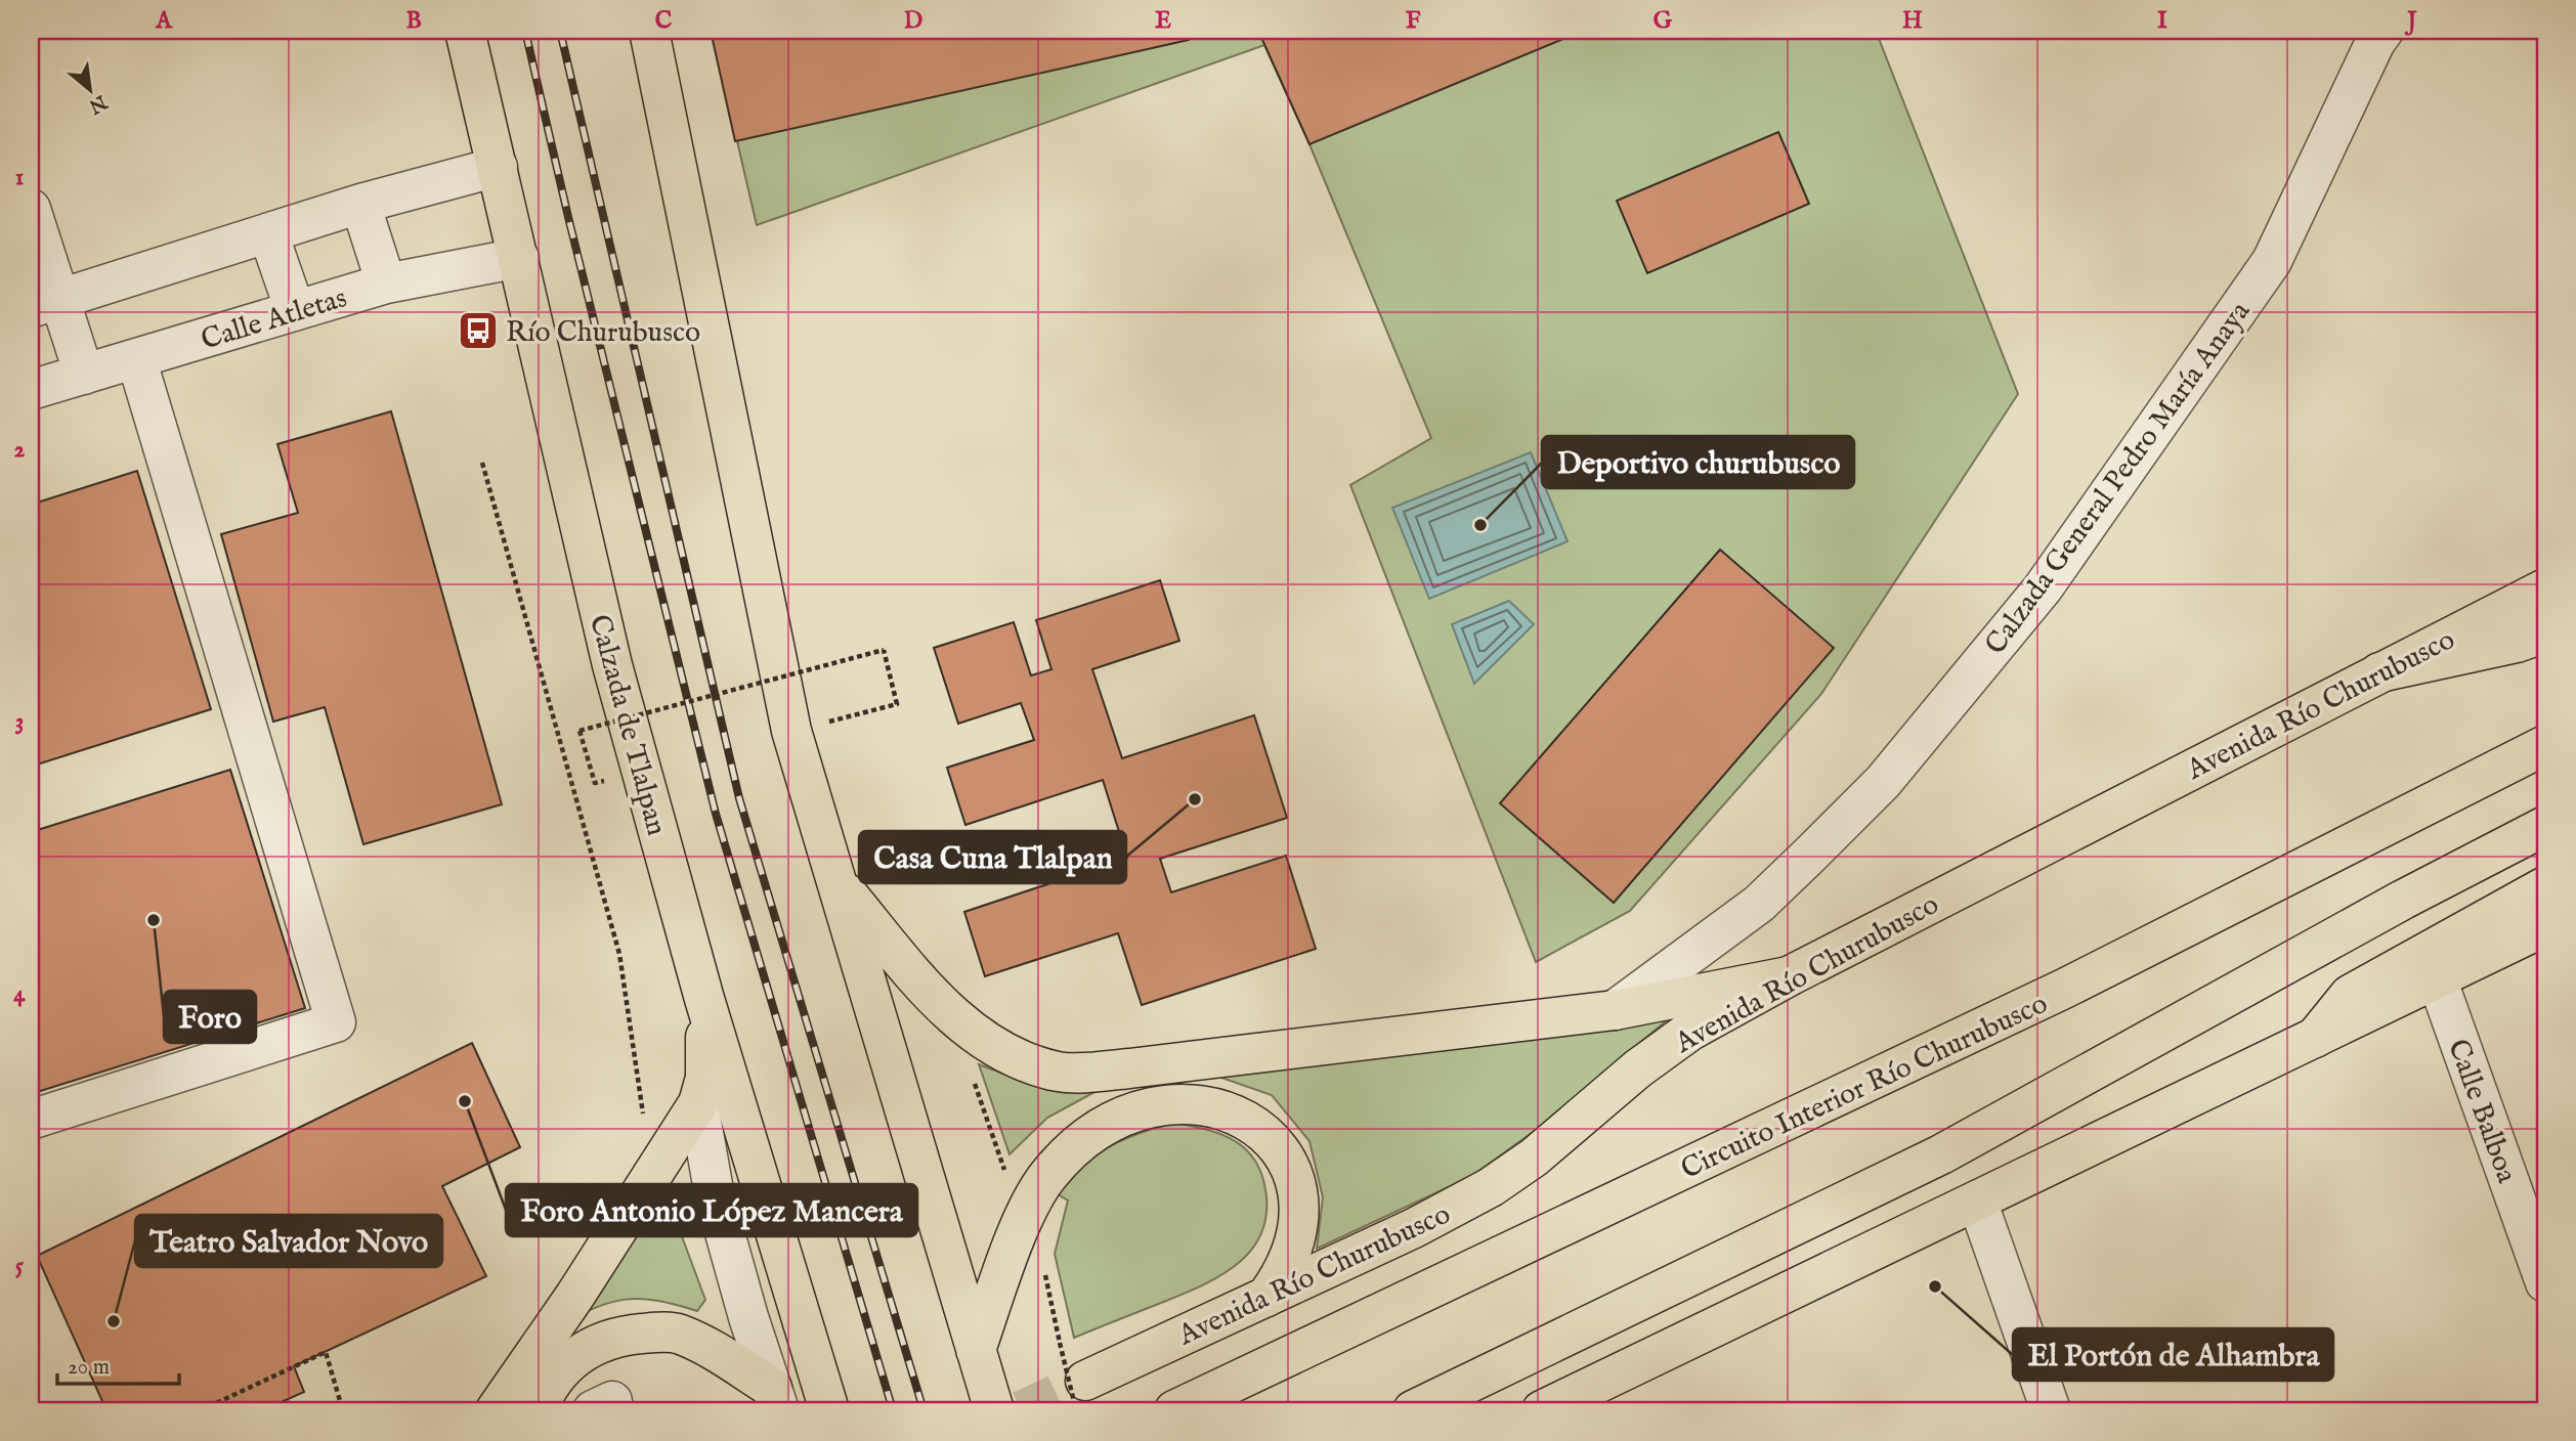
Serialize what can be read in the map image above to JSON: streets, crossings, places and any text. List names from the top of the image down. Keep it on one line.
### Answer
{"streets":{"main road":["Avenida Río Churubusco","Calzada de Tlalpan","Circuito Interior Río Churubusco"],"street":["Calle Atletas","Calzada General Pedro María Anaya","Calle Balboa"]},"crossings":[["Calle Atletas","Calzada de Tlalpan"]],"places":{"bus stop":["Río Churubusco"],"other":["Deportivo churubusco","Casa Cuna Tlalpan","Foro","Foro Antonio López Mancera","El Portón de Alhambra","Teatro Salvador Novo"]},"scale_bar":"20 m","north":"bottom right","grid":{"columns":["A","B","C","D","E","F","G","H","I","J"],"rows":["1","2","3","4","5"]}}
